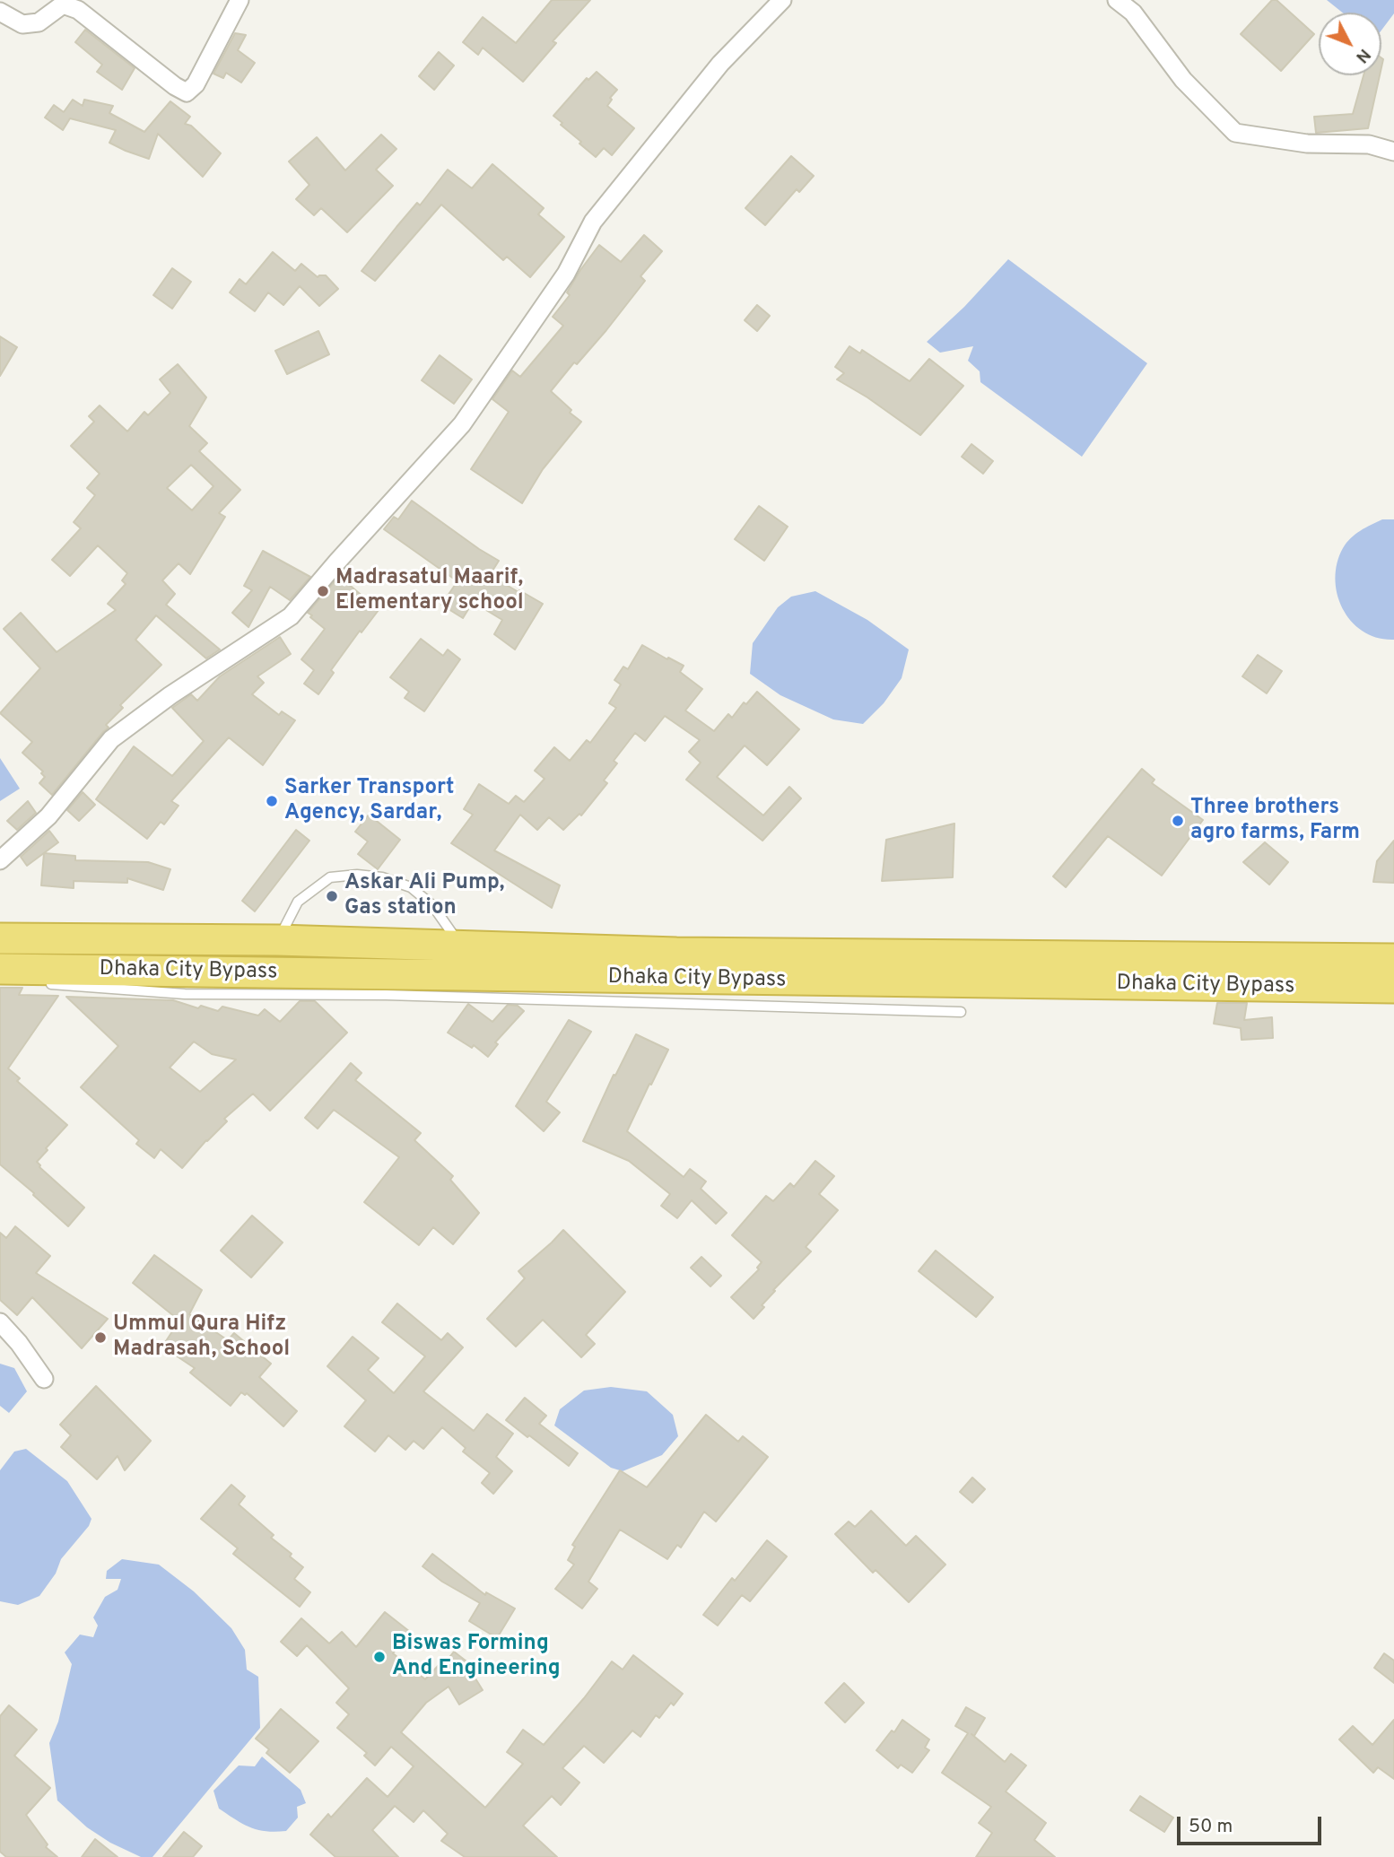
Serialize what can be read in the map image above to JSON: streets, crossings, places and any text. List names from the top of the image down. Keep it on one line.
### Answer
{"streets":{"highway":["Dhaka City Bypass"]},"places":["Madrasatul Maarif, Elementary school","Sarker Transport Agency, Sardar,","Three brothers agro farms, Farm","Askar Ali Pump, Gas station","Ummul Qura Hifz Madrasah, School","Biswas Forming And Engineering"],"scale_bar":"50 m","north":"bottom right"}
